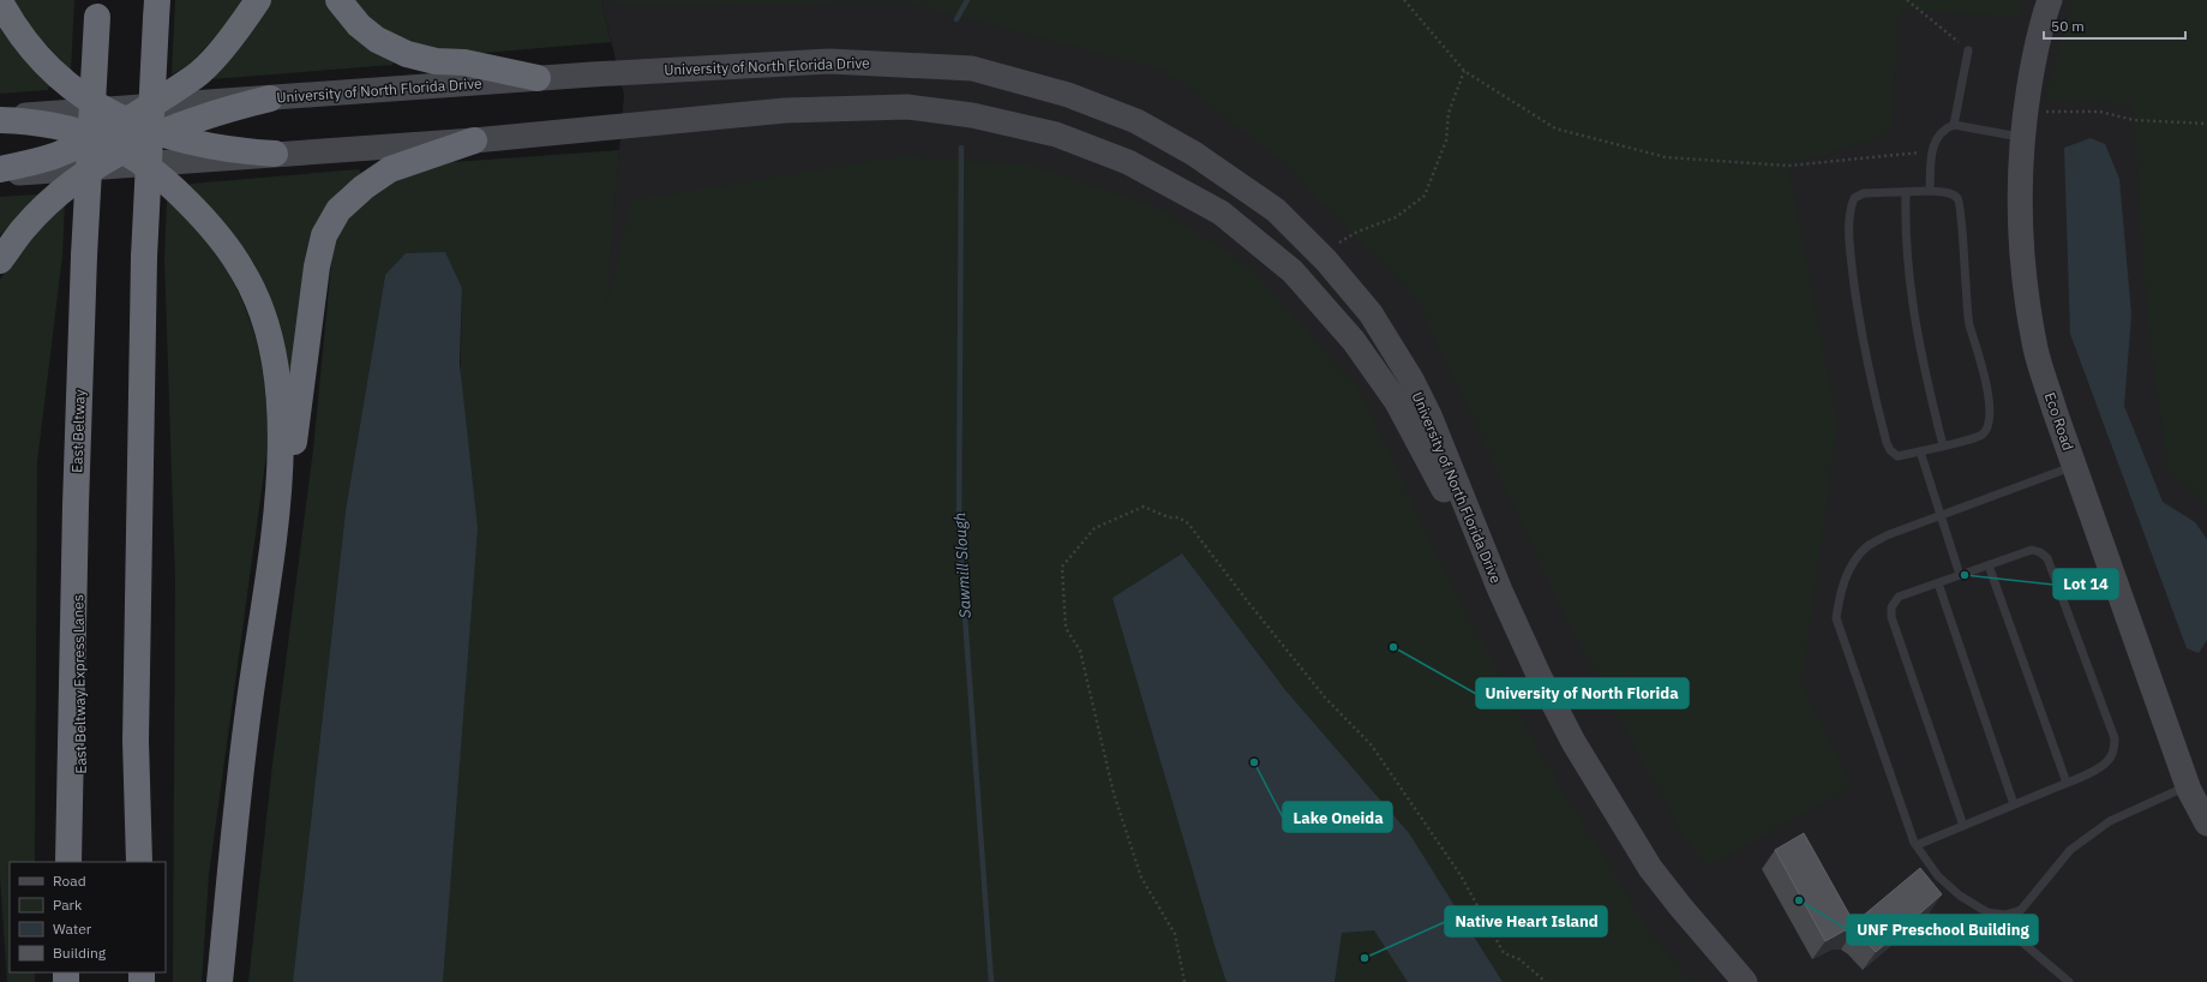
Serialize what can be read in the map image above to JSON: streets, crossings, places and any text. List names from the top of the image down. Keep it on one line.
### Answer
{"streets":{"highway":["East Beltway","East Beltway Express Lanes"],"street":["University of North Florida Drive","Eco Road"]},"crossings":[["East Beltway","East Beltway Express Lanes"]],"water":["Sawmill Slough"],"places":["Lot 14","University of North Florida","Lake Oneida","UNF Preschool Building","Native Heart Island"],"legend":["Road","Park","Water","Building"],"scale_bar":"50 m"}
